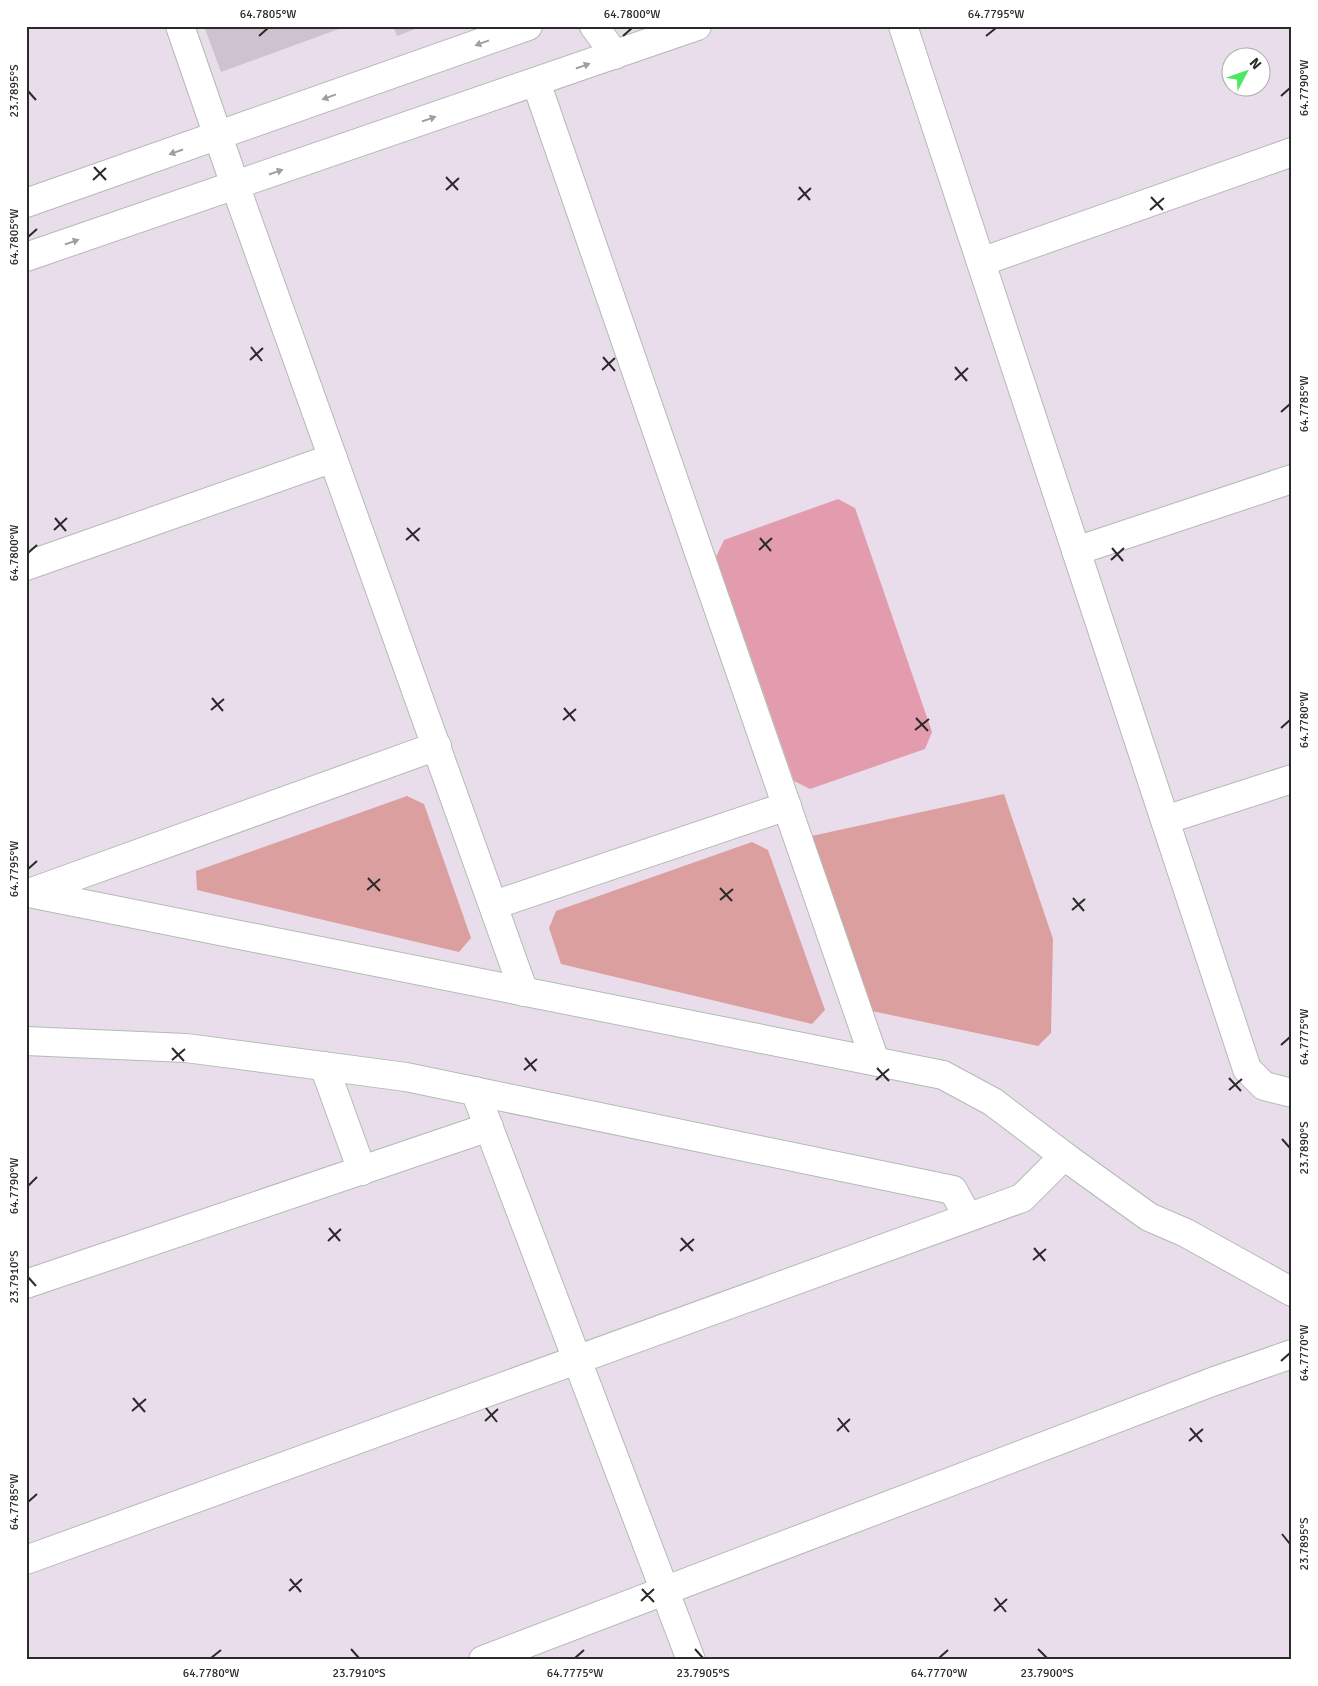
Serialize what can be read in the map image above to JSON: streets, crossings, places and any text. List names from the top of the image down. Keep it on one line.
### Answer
{"north":"top right","coordinates":["64.7805°W","64.7800°W","64.7795°W","64.7790°W","23.7895°S","64.7785°W","64.7780°W","64.7775°W","23.7890°S","23.7910°S","64.7770°W","23.7905°S","23.7900°S"]}
